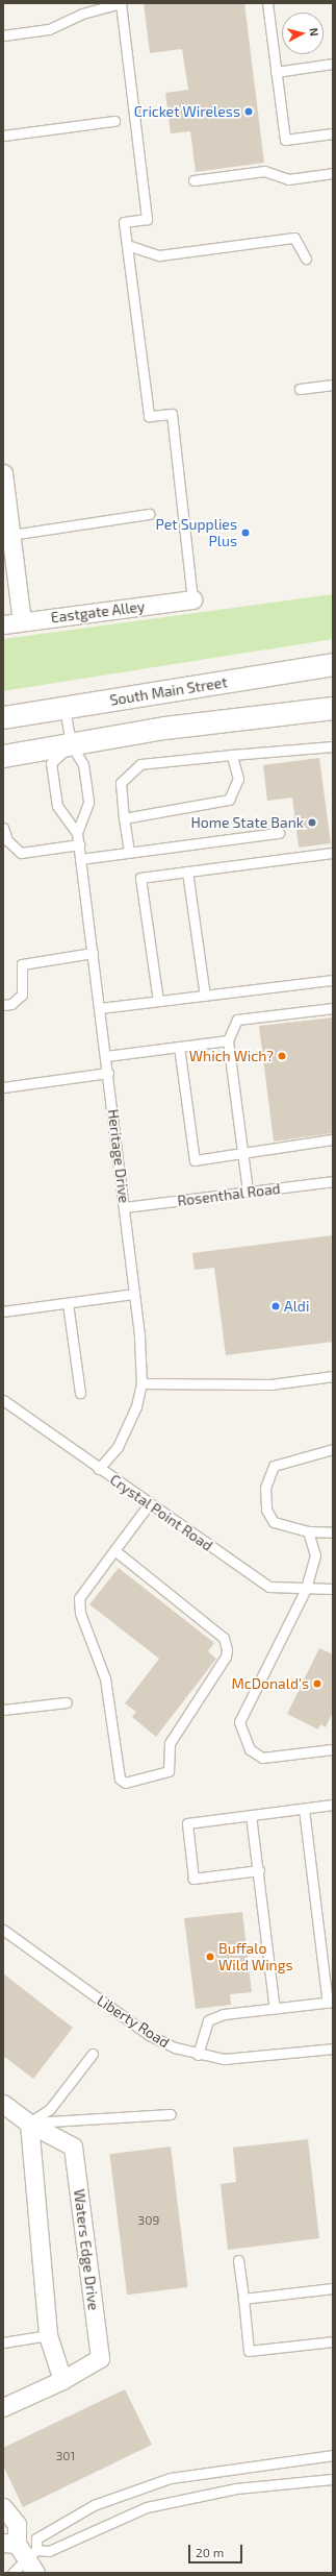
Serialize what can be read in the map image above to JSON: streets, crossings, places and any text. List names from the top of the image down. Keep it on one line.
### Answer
{"streets":{"street":["Eastgate Alley","South Main Street","Waters Edge Drive"],"lane":["Heritage Drive","Rosenthal Road","Crystal Point Road","Liberty Road"]},"crossings":[["Heritage Drive","Rosenthal Road"],["Heritage Drive","Crystal Point Road"]],"places":["Cricket Wireless","Pet Supplies Plus","Home State Bank","Which Wich?","Aldi","McDonald's","Buffalo Wild Wings"],"house_numbers":["309","301"],"scale_bar":"20 m","north":"right"}
